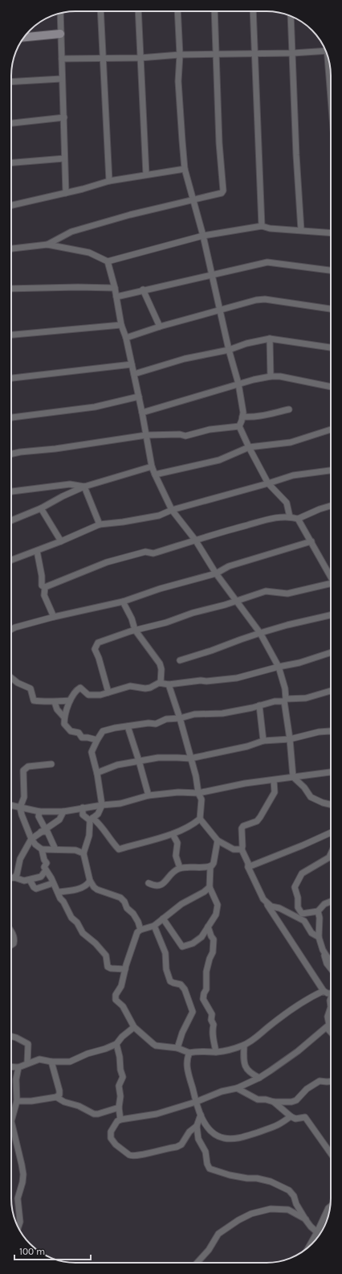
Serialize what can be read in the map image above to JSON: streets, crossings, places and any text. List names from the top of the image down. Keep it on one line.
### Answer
{"scale_bar":"100 m"}
